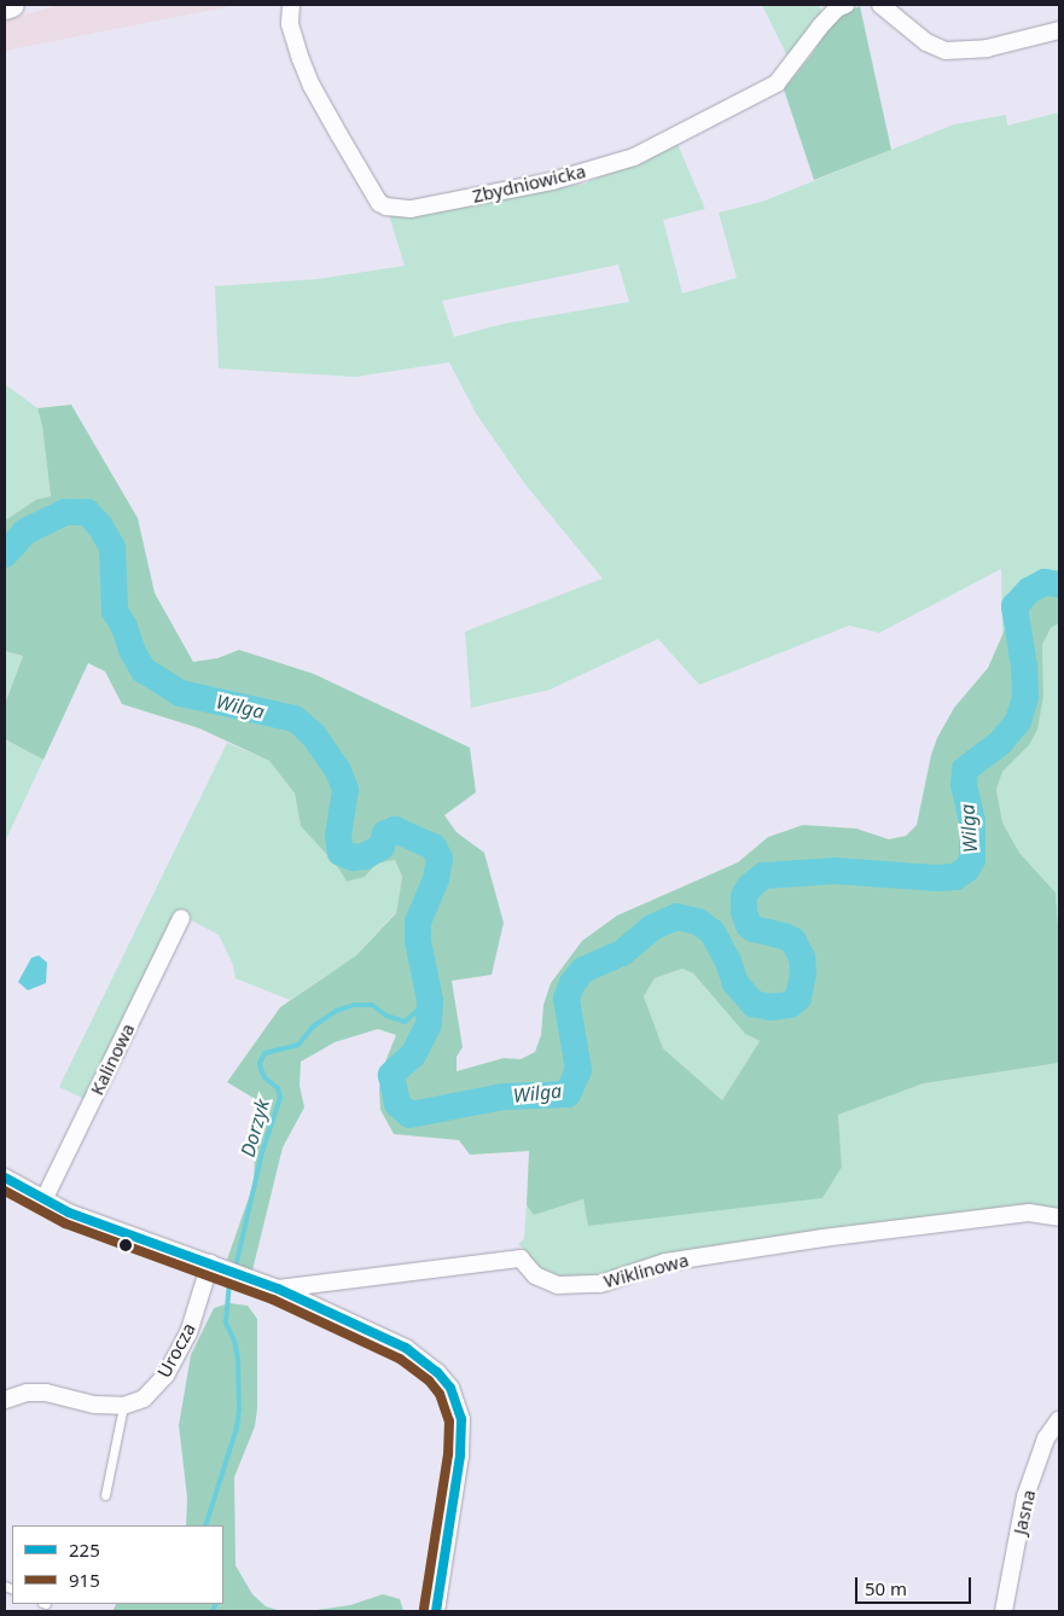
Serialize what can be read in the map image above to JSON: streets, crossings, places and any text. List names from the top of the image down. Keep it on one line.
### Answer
{"streets":{"street":["Zbydniowicka","Kalinowa","Wiklinowa","Urocza","Jasna"]},"water":["Wilga","Dorzyk"],"lines":["transit line 225","transit line 915"],"legend":["225","915"],"scale_bar":"50 m"}
